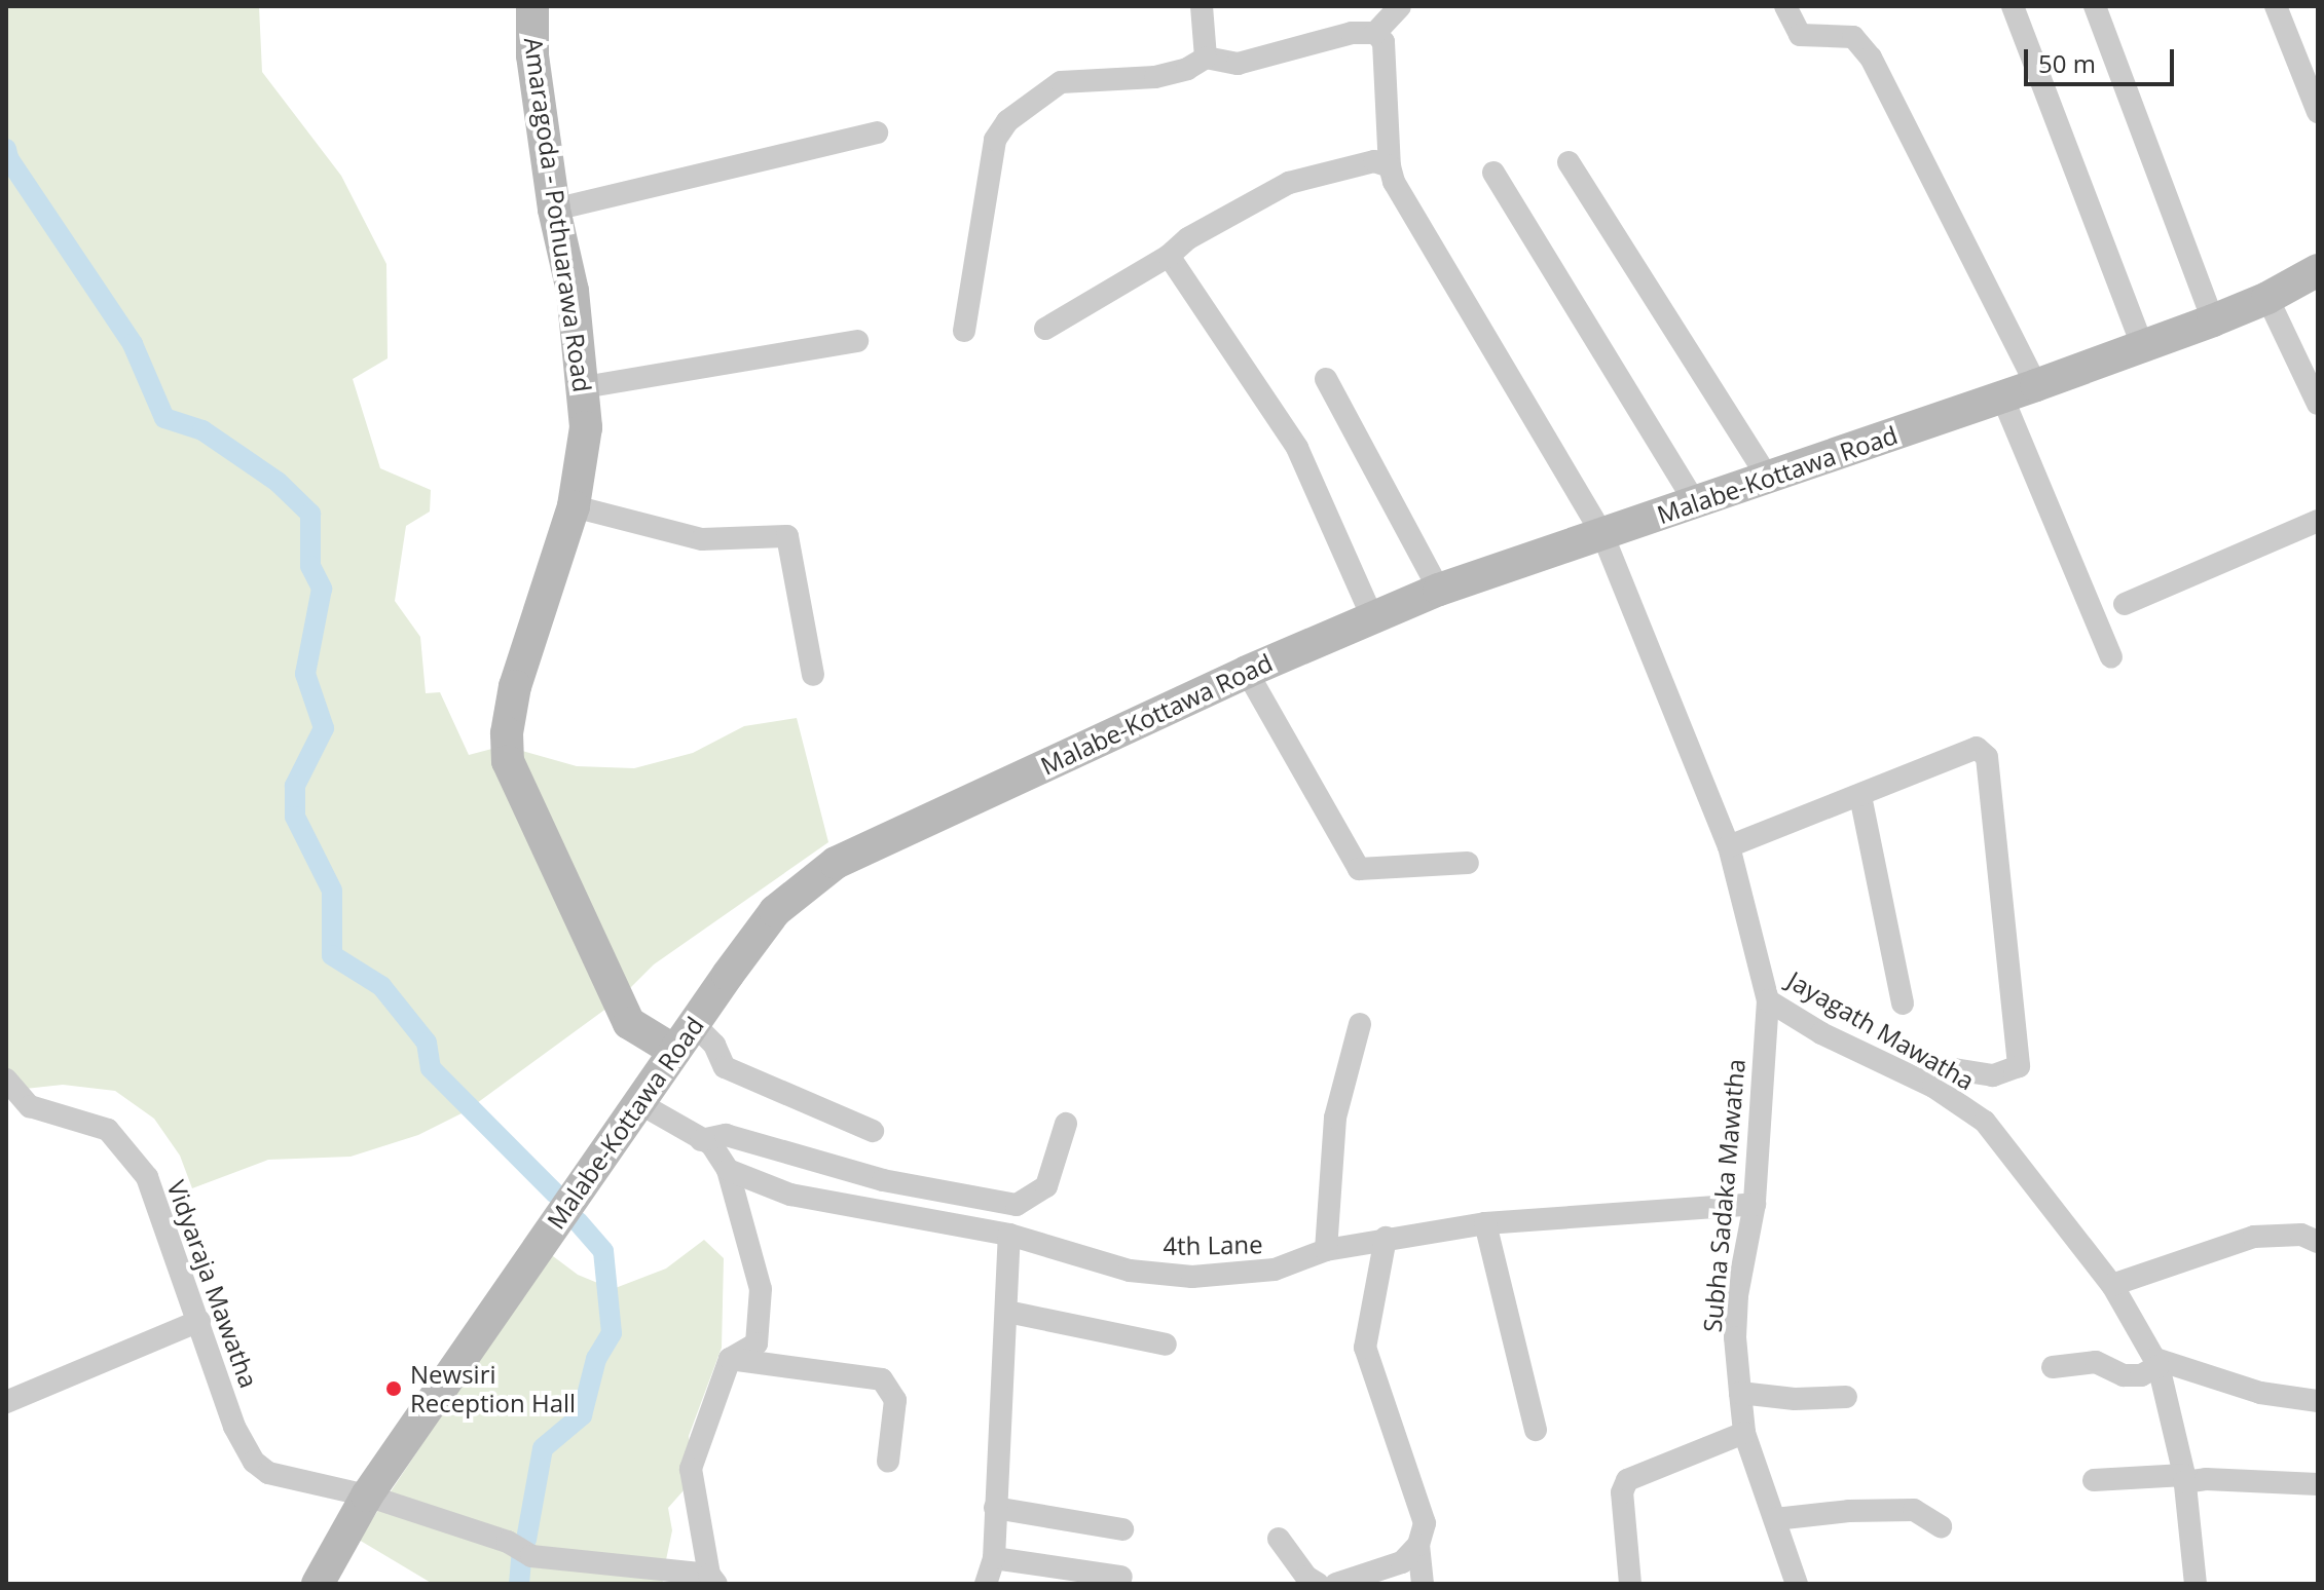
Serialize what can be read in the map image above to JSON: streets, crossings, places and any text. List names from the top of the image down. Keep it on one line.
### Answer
{"streets":{"main road":["Amaragoda - Pothuarawa Road","Malabe-Kottawa Road"],"street":["Jayagath Mawatha","Subha Sadaka Mawatha","4th Lane","Vidyaraja Mawatha"]},"crossings":[["Amaragoda - Pothuarawa Road","Malabe-Kottawa Road"],["Malabe-Kottawa Road","Jayagath Mawatha"],["Malabe-Kottawa Road","Vidyaraja Mawatha"],["Jayagath Mawatha","Subha Sadaka Mawatha"],["Subha Sadaka Mawatha","4th Lane"]],"places":["Newsiri Reception Hall"],"scale_bar":"50 m"}
